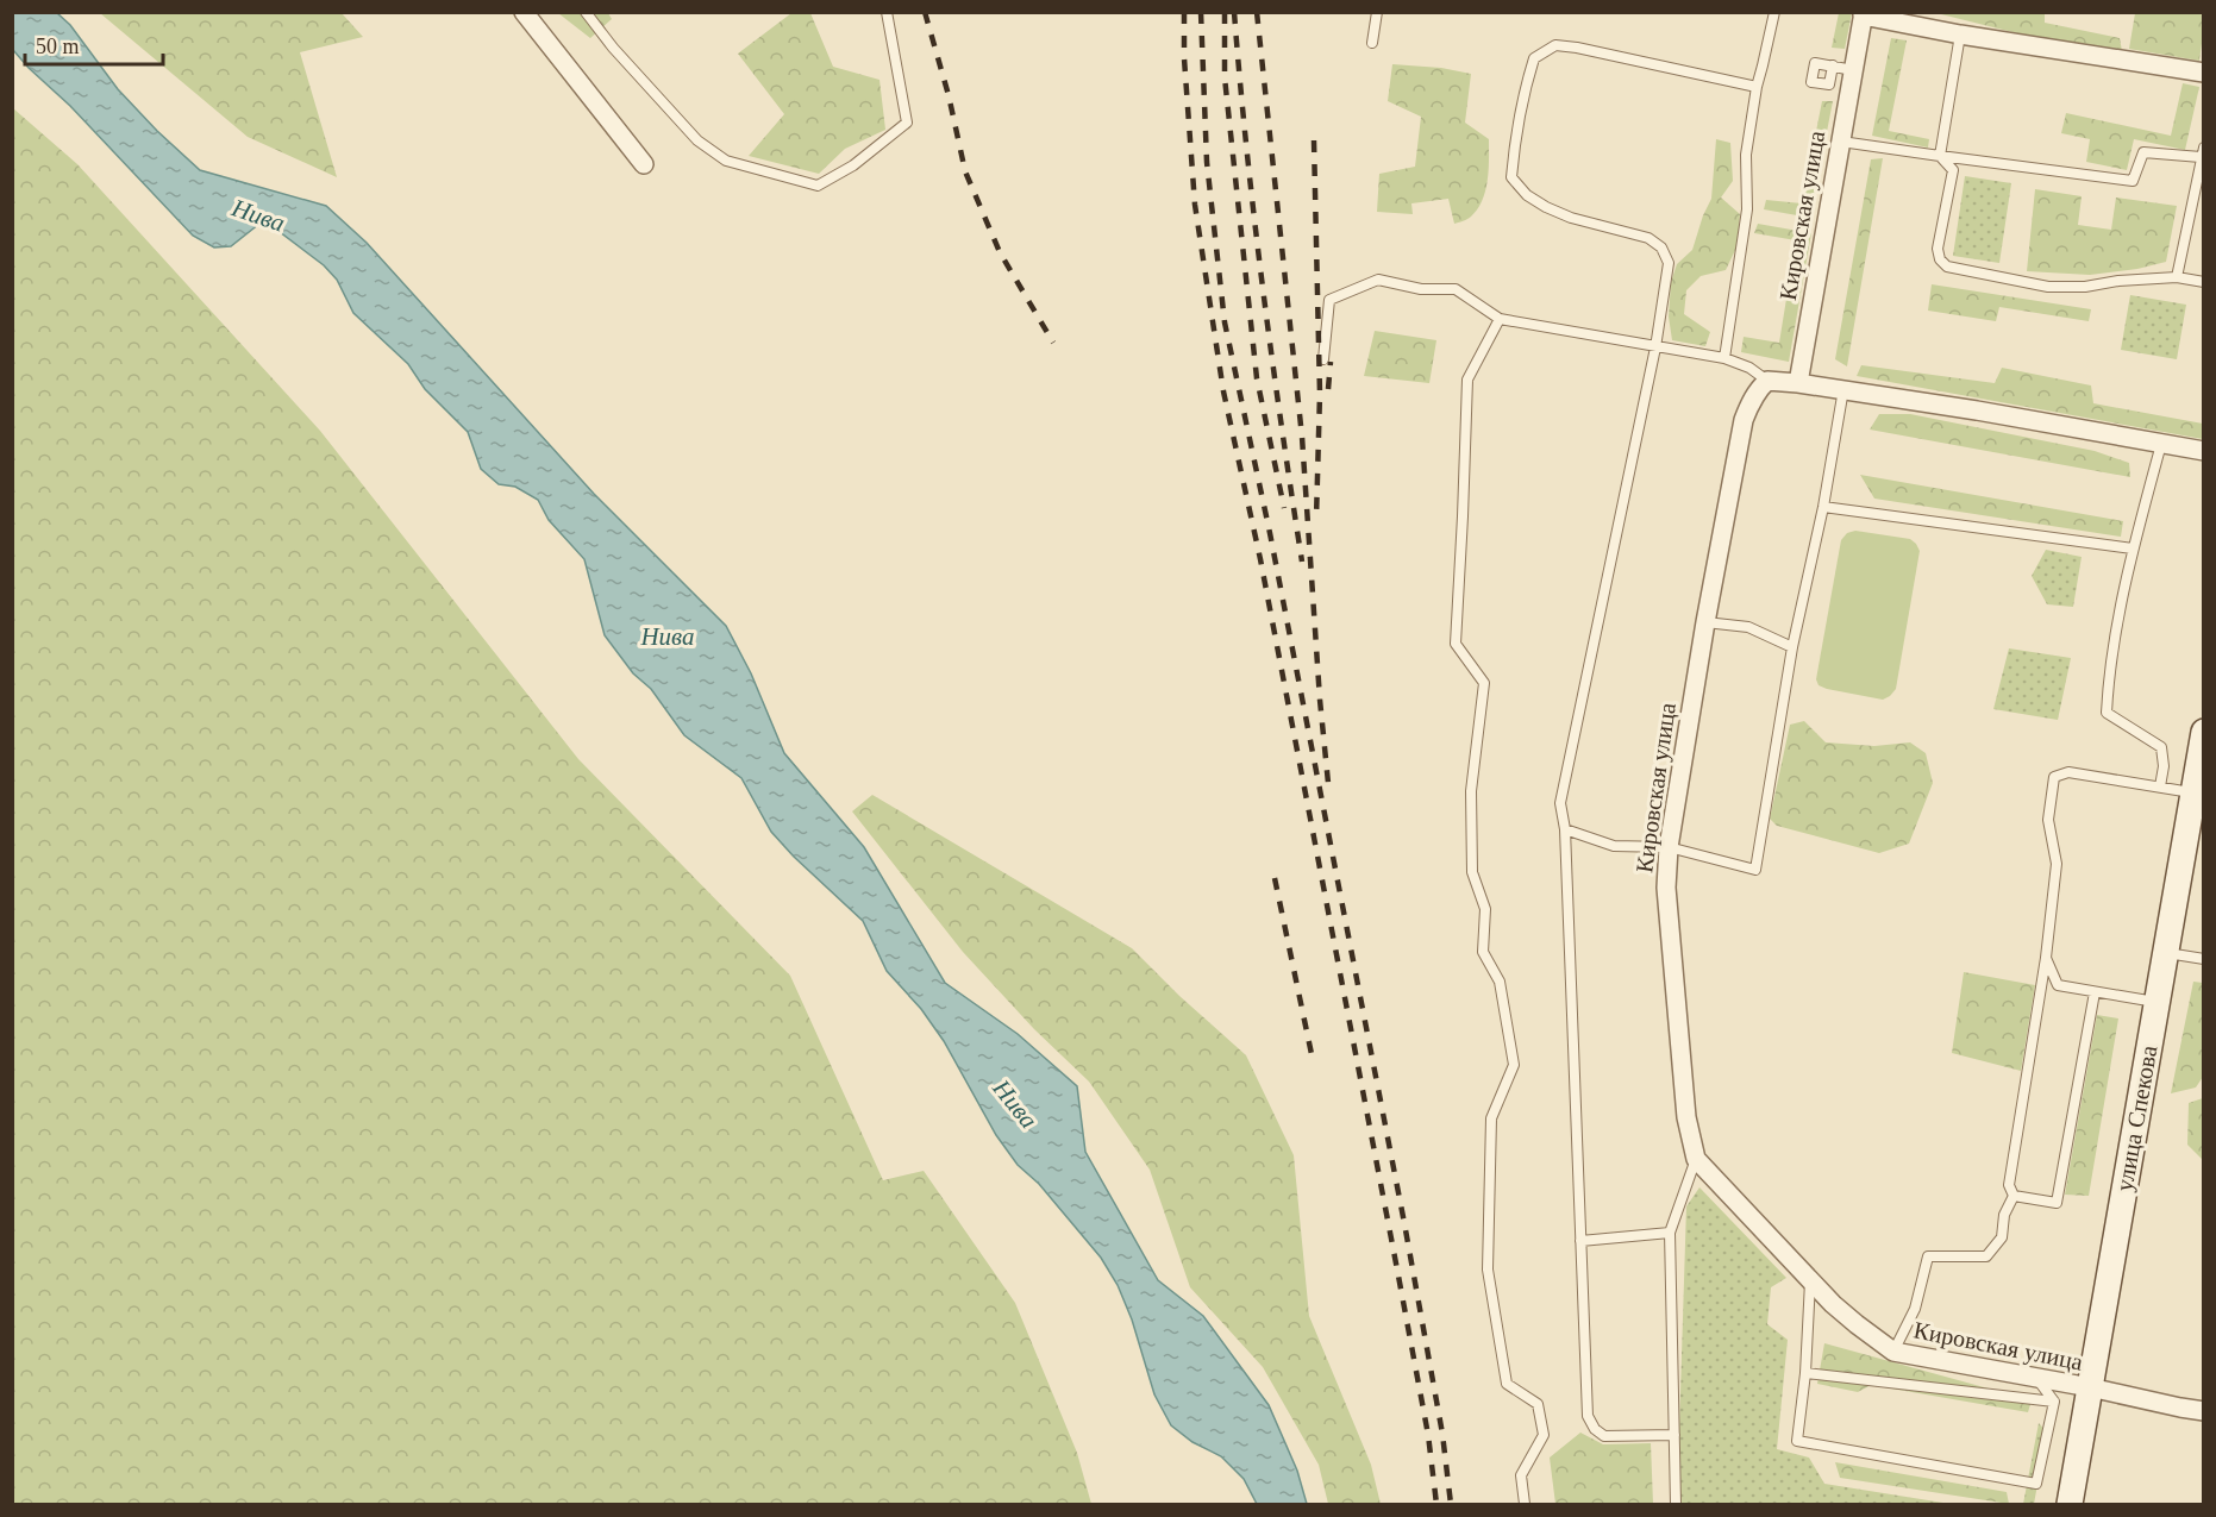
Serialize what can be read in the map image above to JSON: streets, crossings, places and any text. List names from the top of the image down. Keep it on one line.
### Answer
{"streets":{"main road":["улица Спекова"],"street":["Кировская улица"]},"crossings":[["Кировская улица","улица Спекова"]],"water":["Нива"],"scale_bar":"50 m"}
